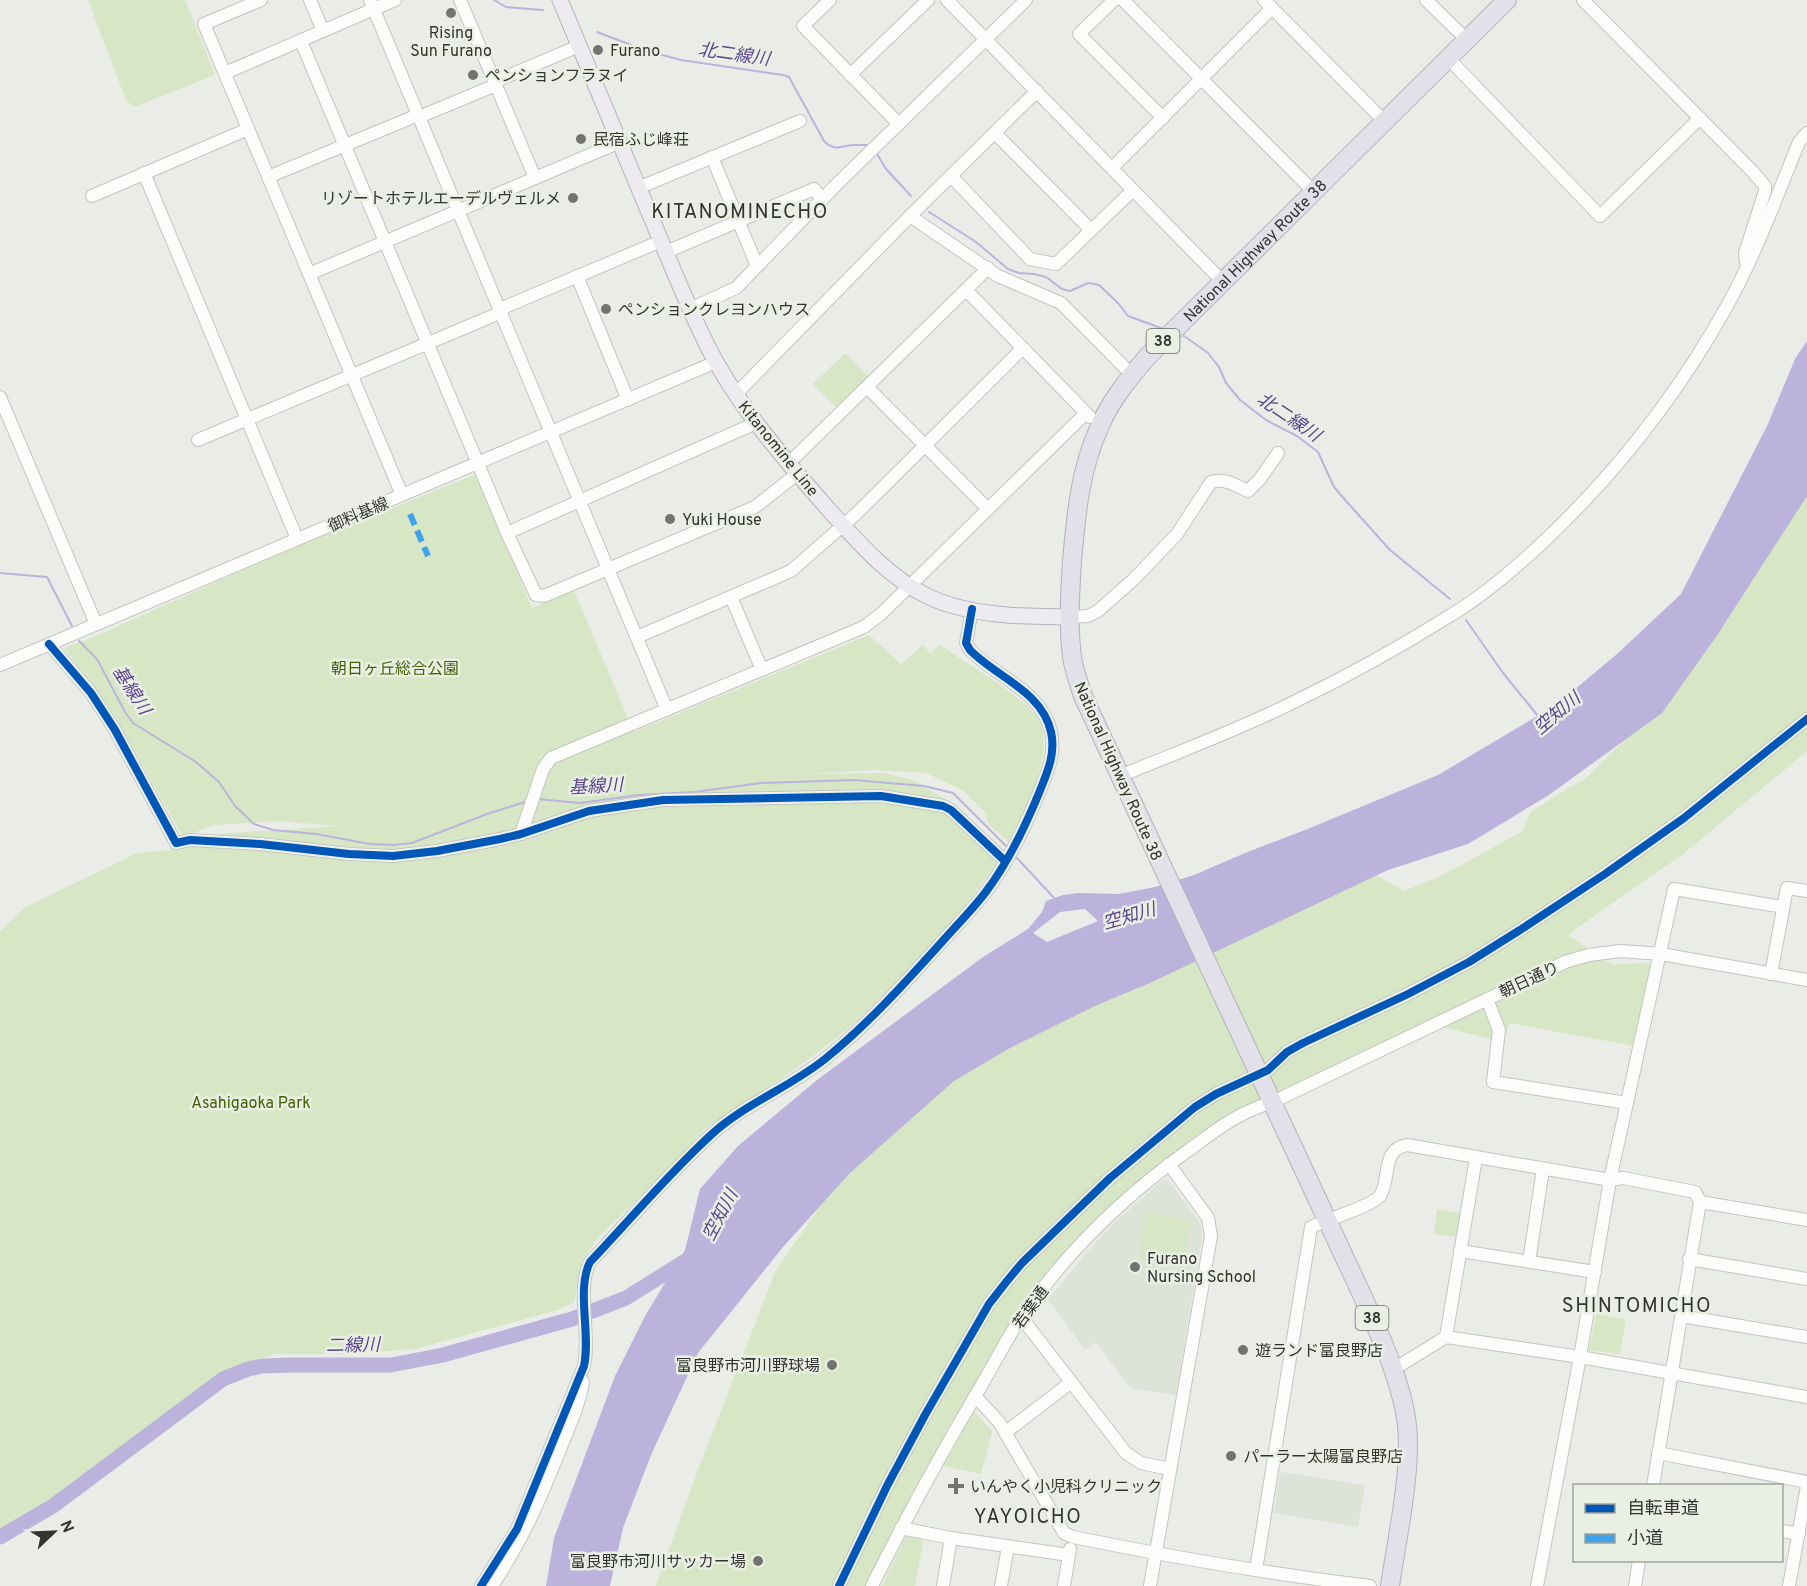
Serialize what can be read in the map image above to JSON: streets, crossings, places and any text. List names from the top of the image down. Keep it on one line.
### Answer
{"streets":{"highway":["National Highway Route 38","38"],"main road":["Kitanomine Line"],"street":["御料基線","朝日通り","若葉通"]},"crossings":[["National Highway Route 38","Kitanomine Line"],["National Highway Route 38","朝日通り"],["National Highway Route 38","若葉通"],["Kitanomine Line","御料基線"],["朝日通り","若葉通"]],"districts":["KITANOMINECHO","SHINTOMICHO","YAYOICHO"],"water":["北二線川","基線川","空知川","二線川"],"parks":["朝日ヶ丘総合公園","Asahigaoka Park"],"places":{"other":["Rising Sun Furano","Furano","ペンションフラヌイ","民宿ふじ峰荘","リゾートホテルエーデルヴェルメ","ペンションクレヨンハウス","Yuki House","Furano Nursing School","遊ランド富良野店","富良野市河川野球場","パーラー太陽富良野店","富良野市河川サッカー場"],"health":["いんやく小児科クリニック"]},"legend":["自転車道","小道"],"north":"top right"}
